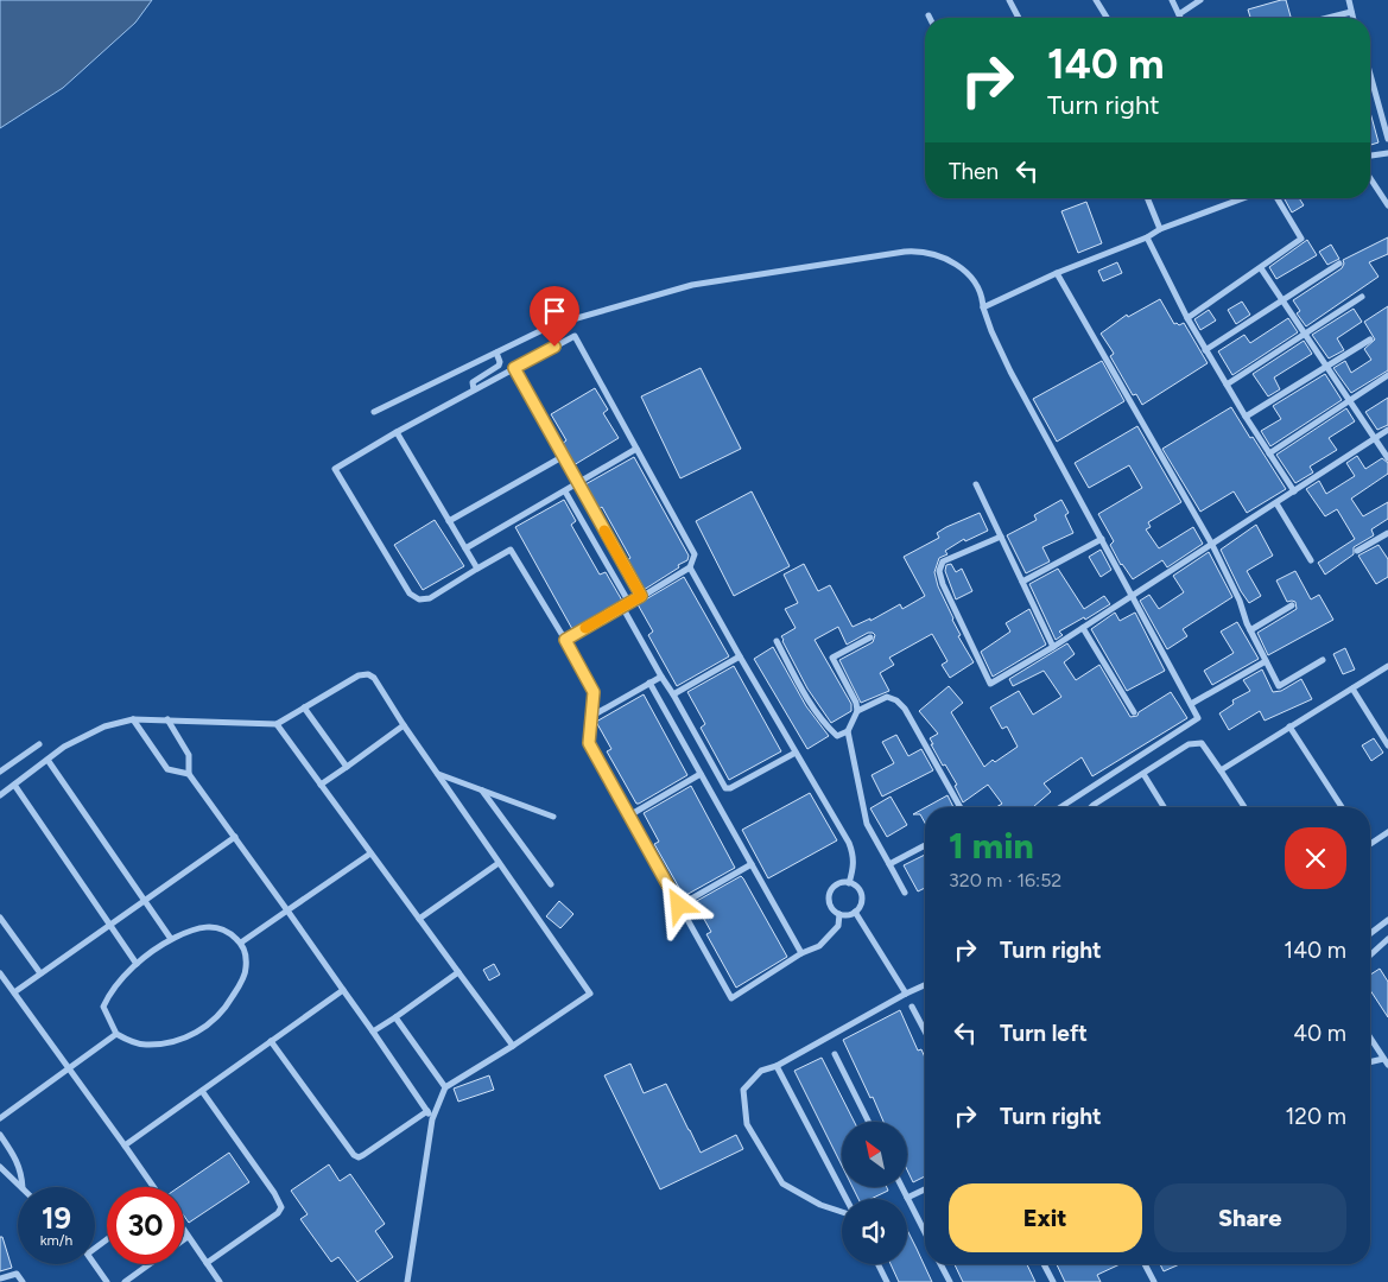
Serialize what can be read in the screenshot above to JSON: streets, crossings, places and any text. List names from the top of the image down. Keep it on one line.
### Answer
{"north":"top left","page":{"turn":["140 m","Turn right"],"then":"Then","heading":["1 min","320 m · 16:52"],"list":[{"name":"Turn right","value":"140 m"},{"name":"Turn left","value":"40 m"},{"name":"Turn right","value":"120 m"}],"buttons":["Exit","Share"],"speed":"19 km/h","limit":"30"}}
